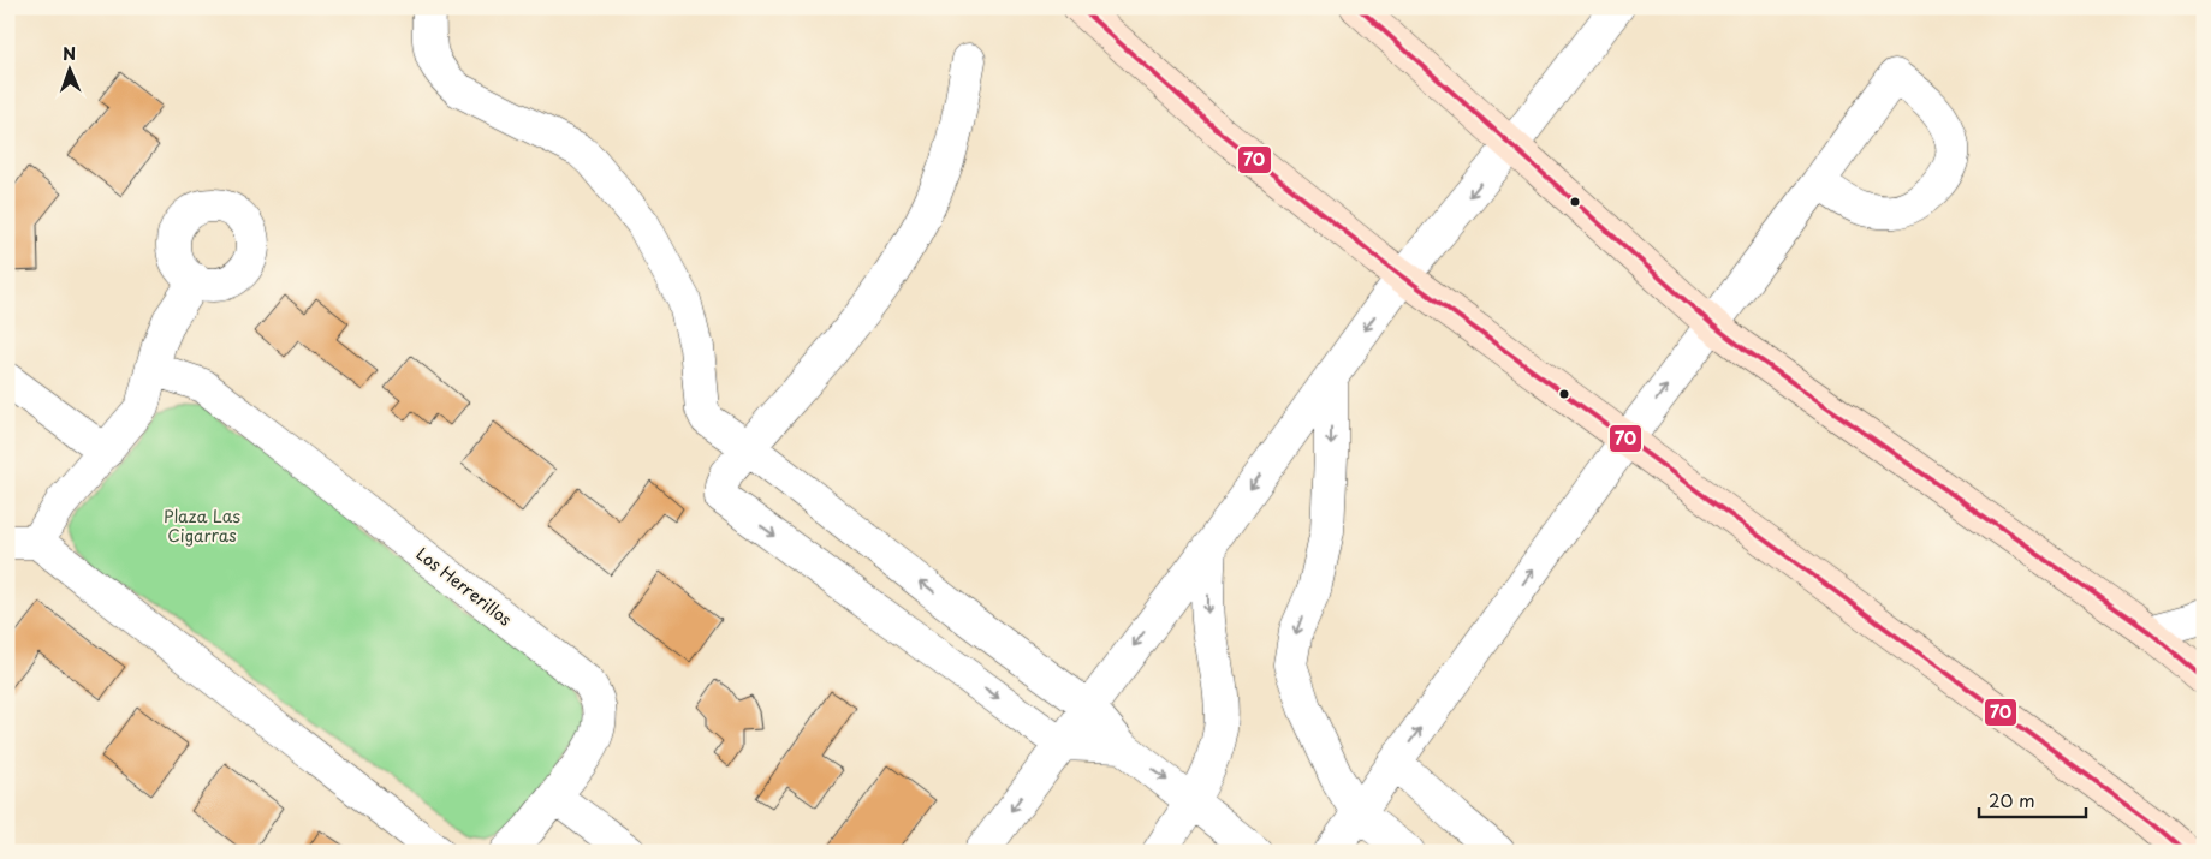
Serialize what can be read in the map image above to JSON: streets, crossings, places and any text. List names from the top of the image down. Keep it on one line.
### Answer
{"streets":{"street":["Los Herrerillos"]},"parks":["Plaza Las Cigarras"],"lines":["transit line 70"],"scale_bar":"20 m","north":"top"}
